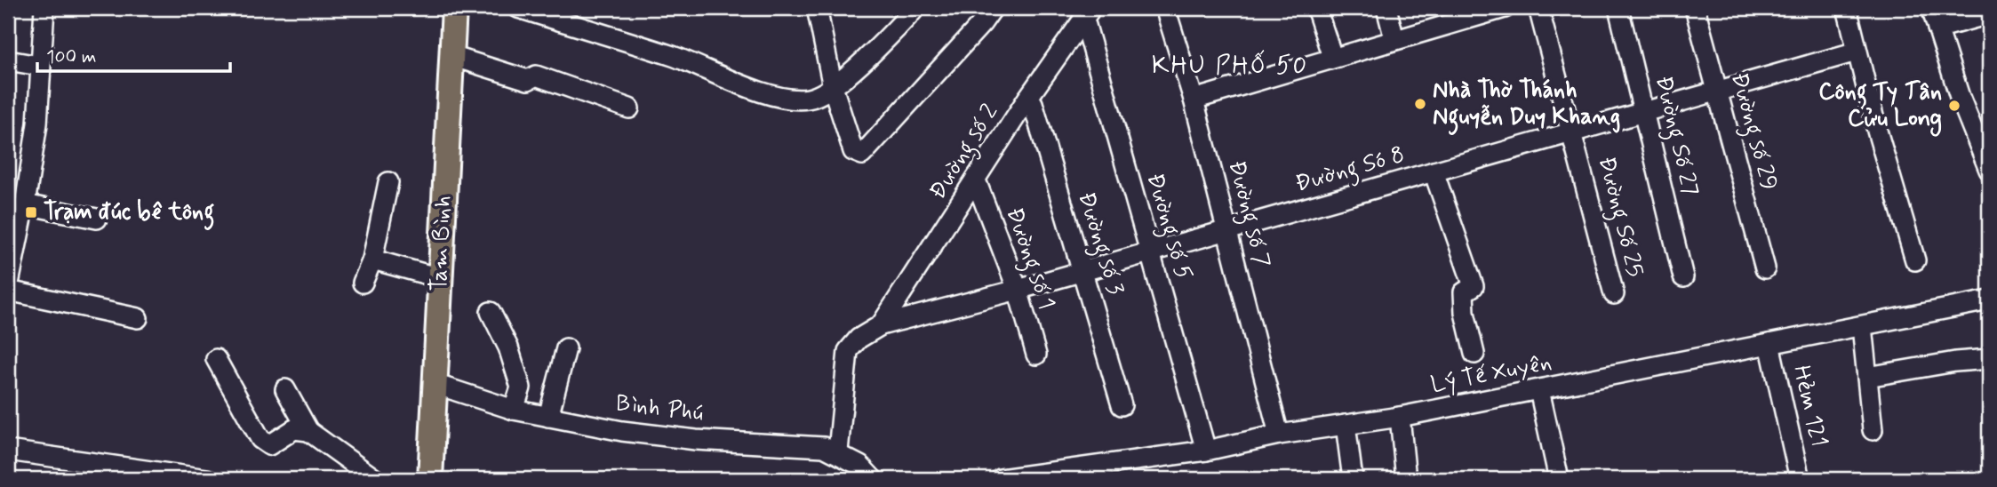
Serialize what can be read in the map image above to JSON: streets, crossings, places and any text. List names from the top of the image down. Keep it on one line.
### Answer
{"streets":{"main road":["Tam Bình"],"street":["Đường số 29","Đường Số 27","Đường số 2","Đường Só 8","Đường số 7","Đường Số 25","Đường số 5","Đường số 3","Đường số 1","Lý Tế Xuyên","Hẻm 121","Bình Phú"]},"crossings":[["Đường số 29","Đường Só 8"],["Đường Số 27","Đường Só 8"],["Đường số 2","Đường Só 8"],["Đường số 2","Đường số 5"],["Đường số 2","Đường số 3"],["Đường số 2","Đường số 1"],["Đường Só 8","Đường số 7"],["Đường Só 8","Đường Số 25"],["Đường Só 8","Đường số 5"],["Đường Só 8","Đường số 3"],["Đường Só 8","Đường số 1"],["Đường Só 8","Bình Phú"],["Đường số 7","Lý Tế Xuyên"],["Đường số 5","Lý Tế Xuyên"],["Tam Bình","Bình Phú"],["Lý Tế Xuyên","Hẻm 121"]],"districts":["KHU PHỐ 50"],"places":{"other":["Nhà Thờ Thánh Nguyễn Duy Khang","Công Ty Tân Cửu Long"],"transit":["Trạm đúc bê tông"]},"scale_bar":"100 m"}
